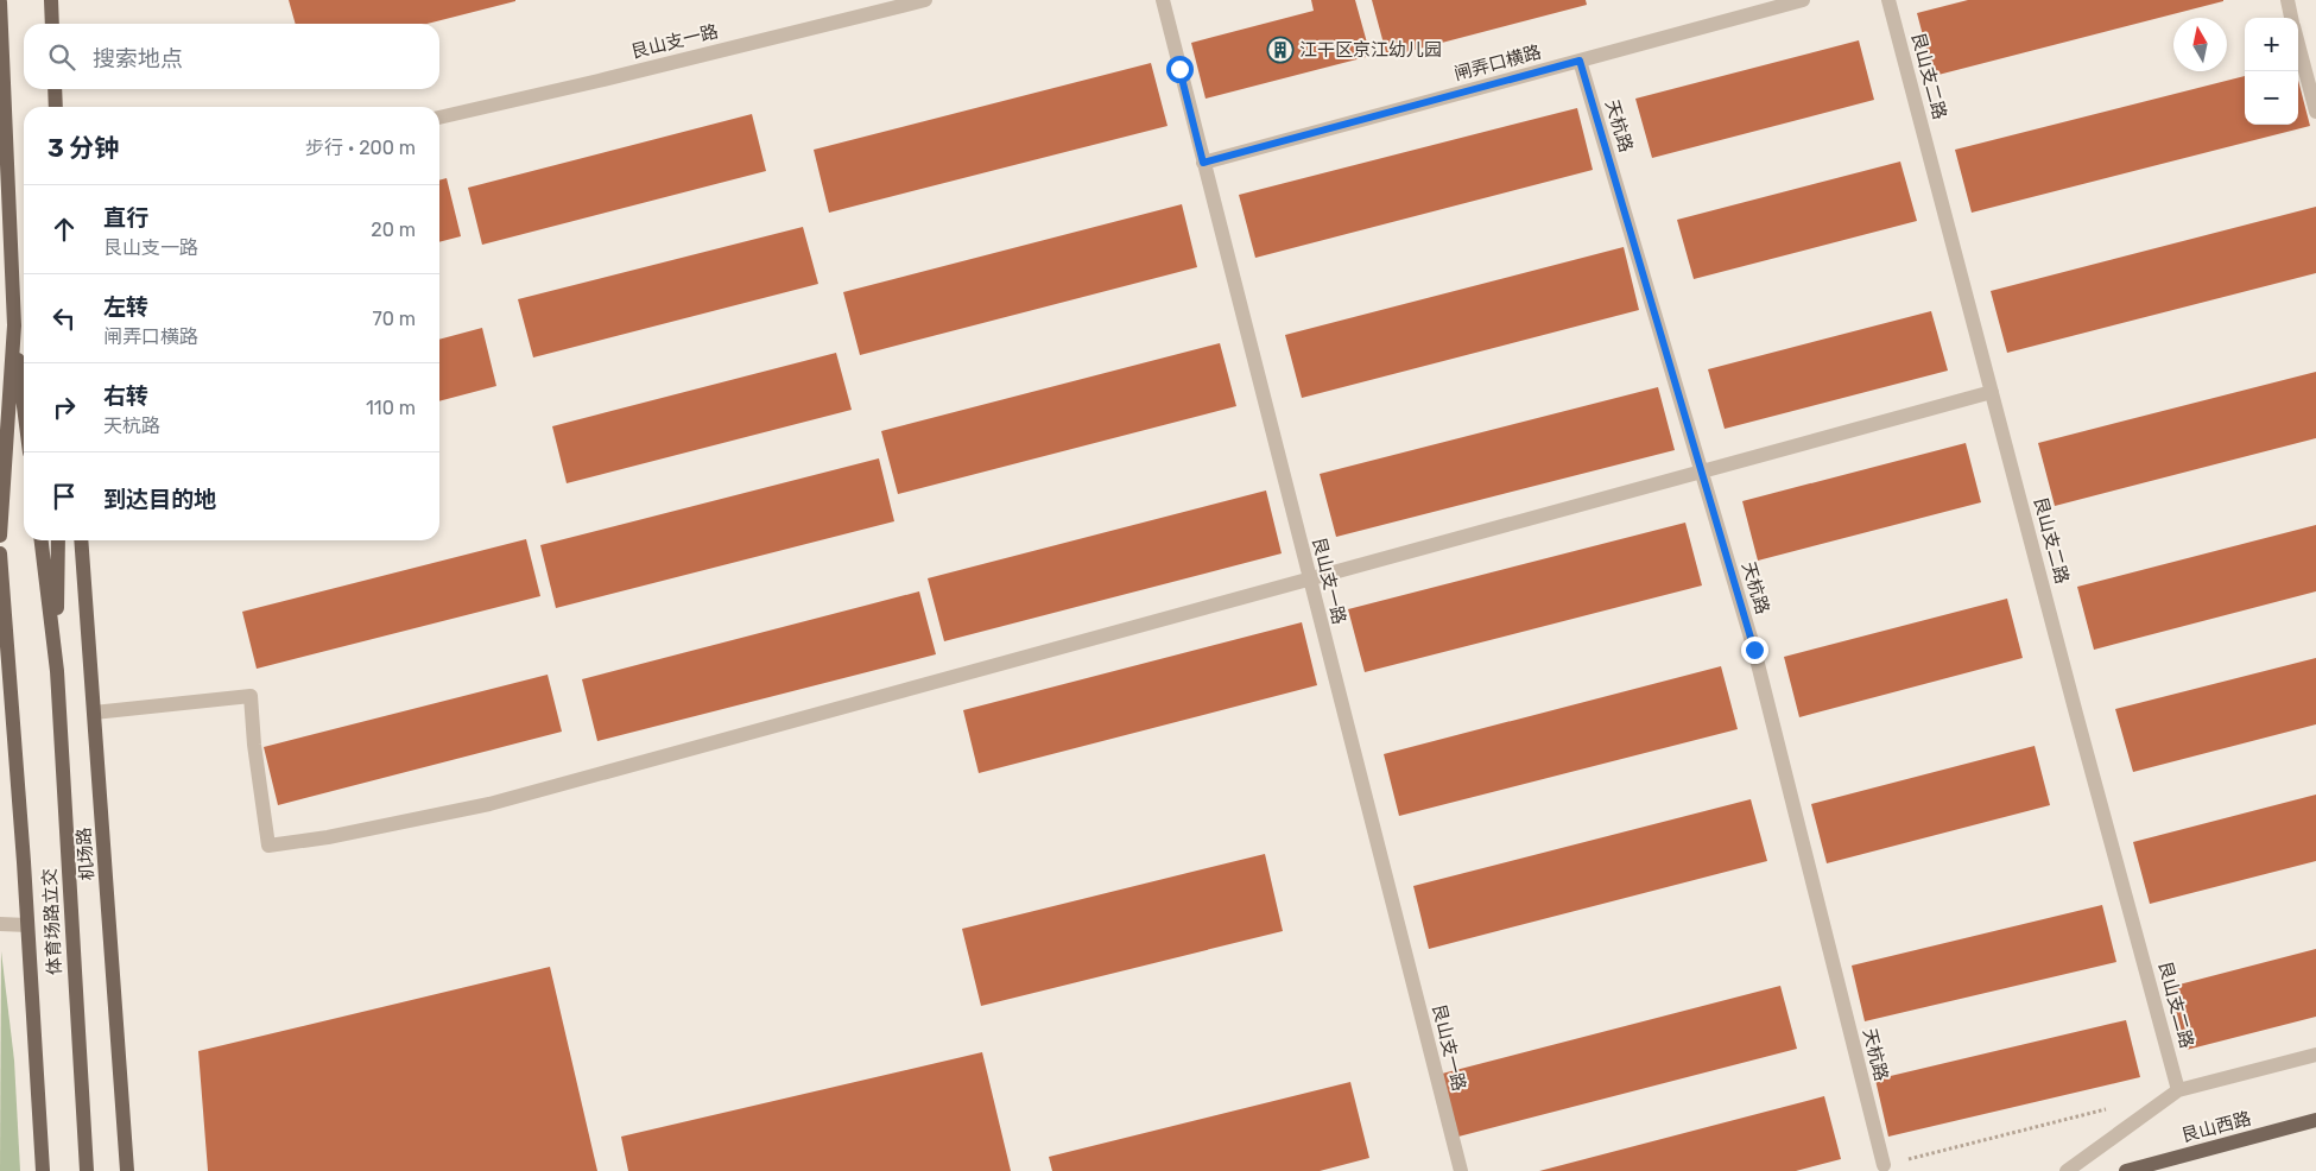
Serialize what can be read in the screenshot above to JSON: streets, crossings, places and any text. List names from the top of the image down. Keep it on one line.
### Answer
{"streets":{"main road":["机场路","体育场路立交","艮山西路"],"street":["艮山支一路","闸弄口横路","艮山支二路","天杭路"]},"crossings":[["艮山支一路","闸弄口横路"],["闸弄口横路","天杭路"]],"places":{"building":["江干区京江幼儿园"]},"north":"top","page":{"map_buttons":["+","−"],"search":"搜索地点","heading":["3 分钟","步行 · 200 m"],"list":[["直行","艮山支一路","20 m"],["左转","闸弄口横路","70 m"],["右转","天杭路","110 m"],"到达目的地"]}}
